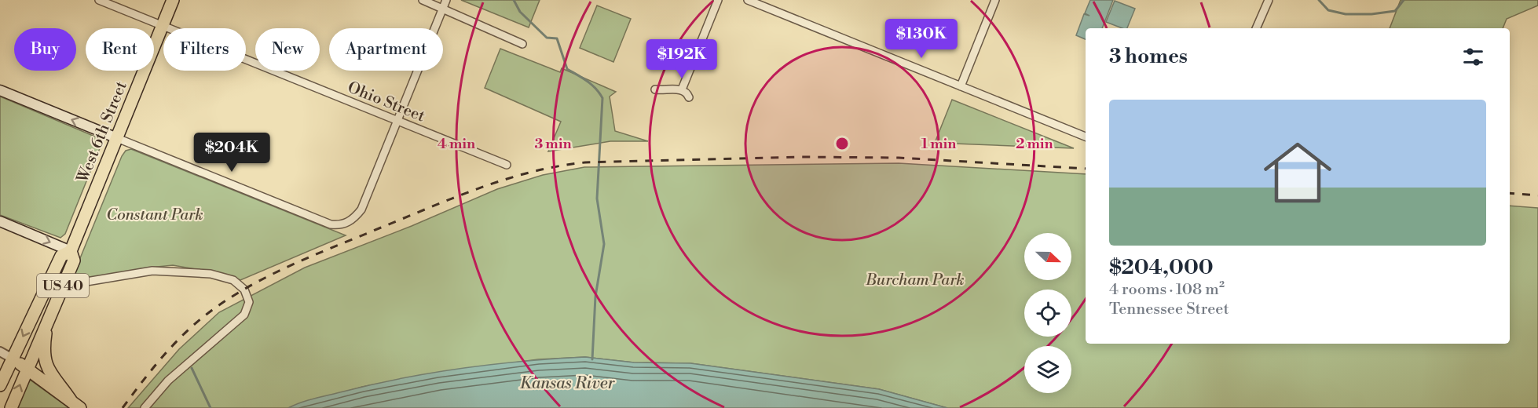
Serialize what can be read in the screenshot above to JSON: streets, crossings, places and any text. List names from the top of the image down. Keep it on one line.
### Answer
{"streets":{"highway":["West 6th Street","US 40"],"street":["Ohio Street"]},"crossings":[["Ohio Street","West 6th Street"],["West 6th Street","US 40"]],"water":["Kansas River"],"parks":["Constant Park","Burcham Park"],"north":"right","page":{"price":["$130K","$192K","$204K"],"chip":["Buy","Rent","Filters","New","Apartment"],"heading":"3 homes","list":[{"name":"$204,000","note":"4 rooms · 108 m² · Tennessee Street"}]},"rings":["1 min","2 min","3 min","4 min"]}
